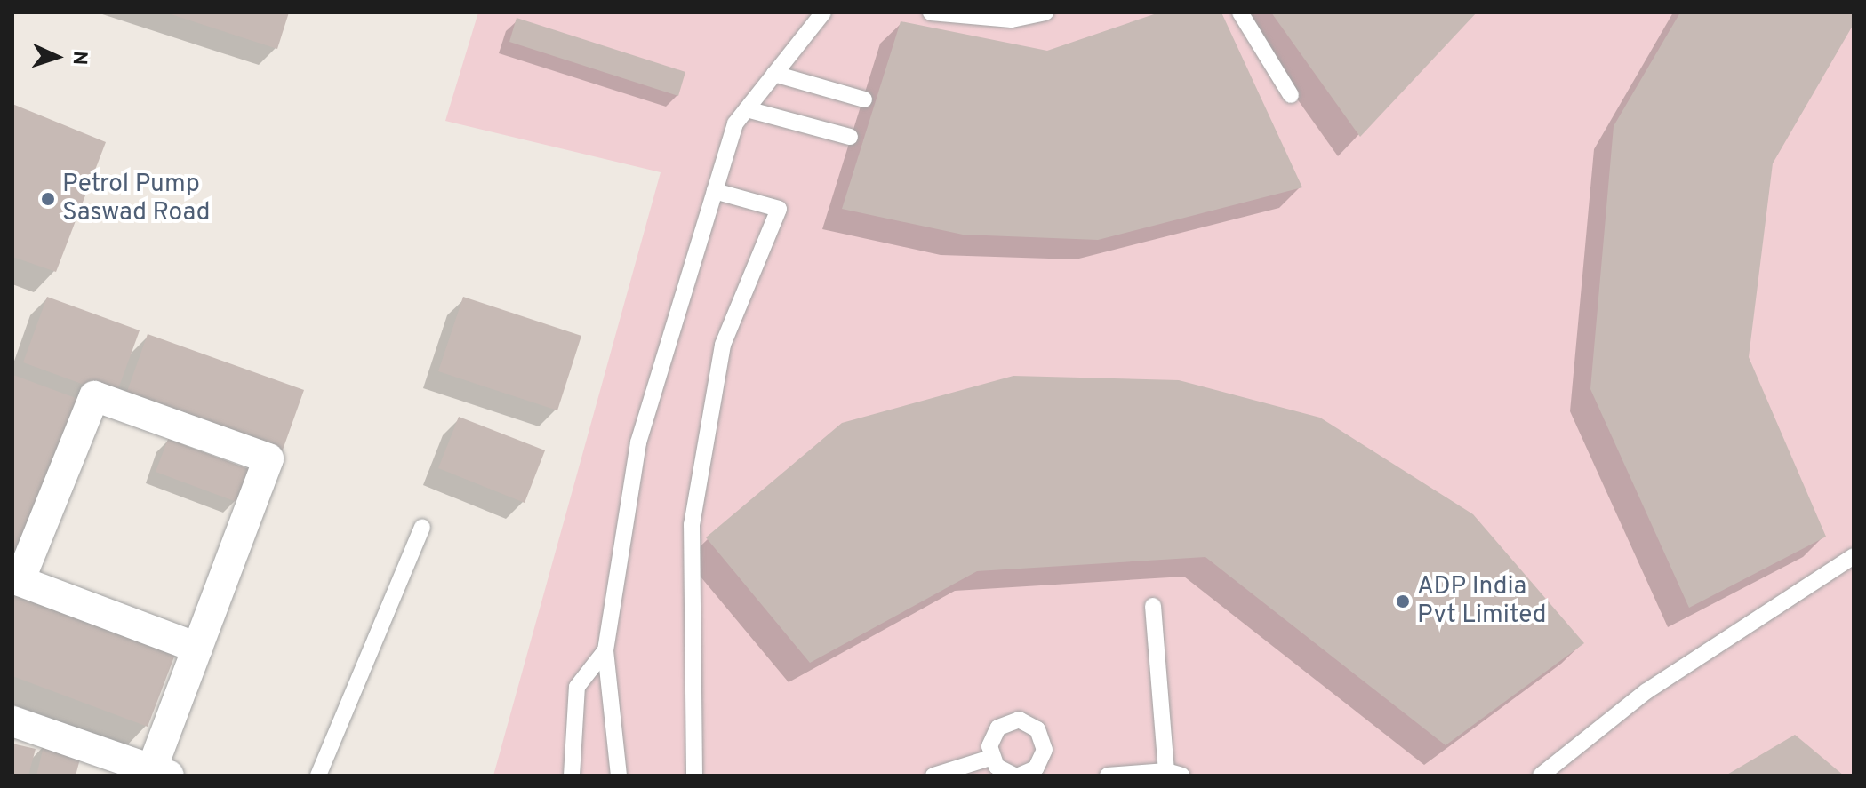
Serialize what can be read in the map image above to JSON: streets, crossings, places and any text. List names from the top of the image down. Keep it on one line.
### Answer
{"places":["Petrol Pump Saswad Road","ADP India Pvt Limited"],"north":"right"}
